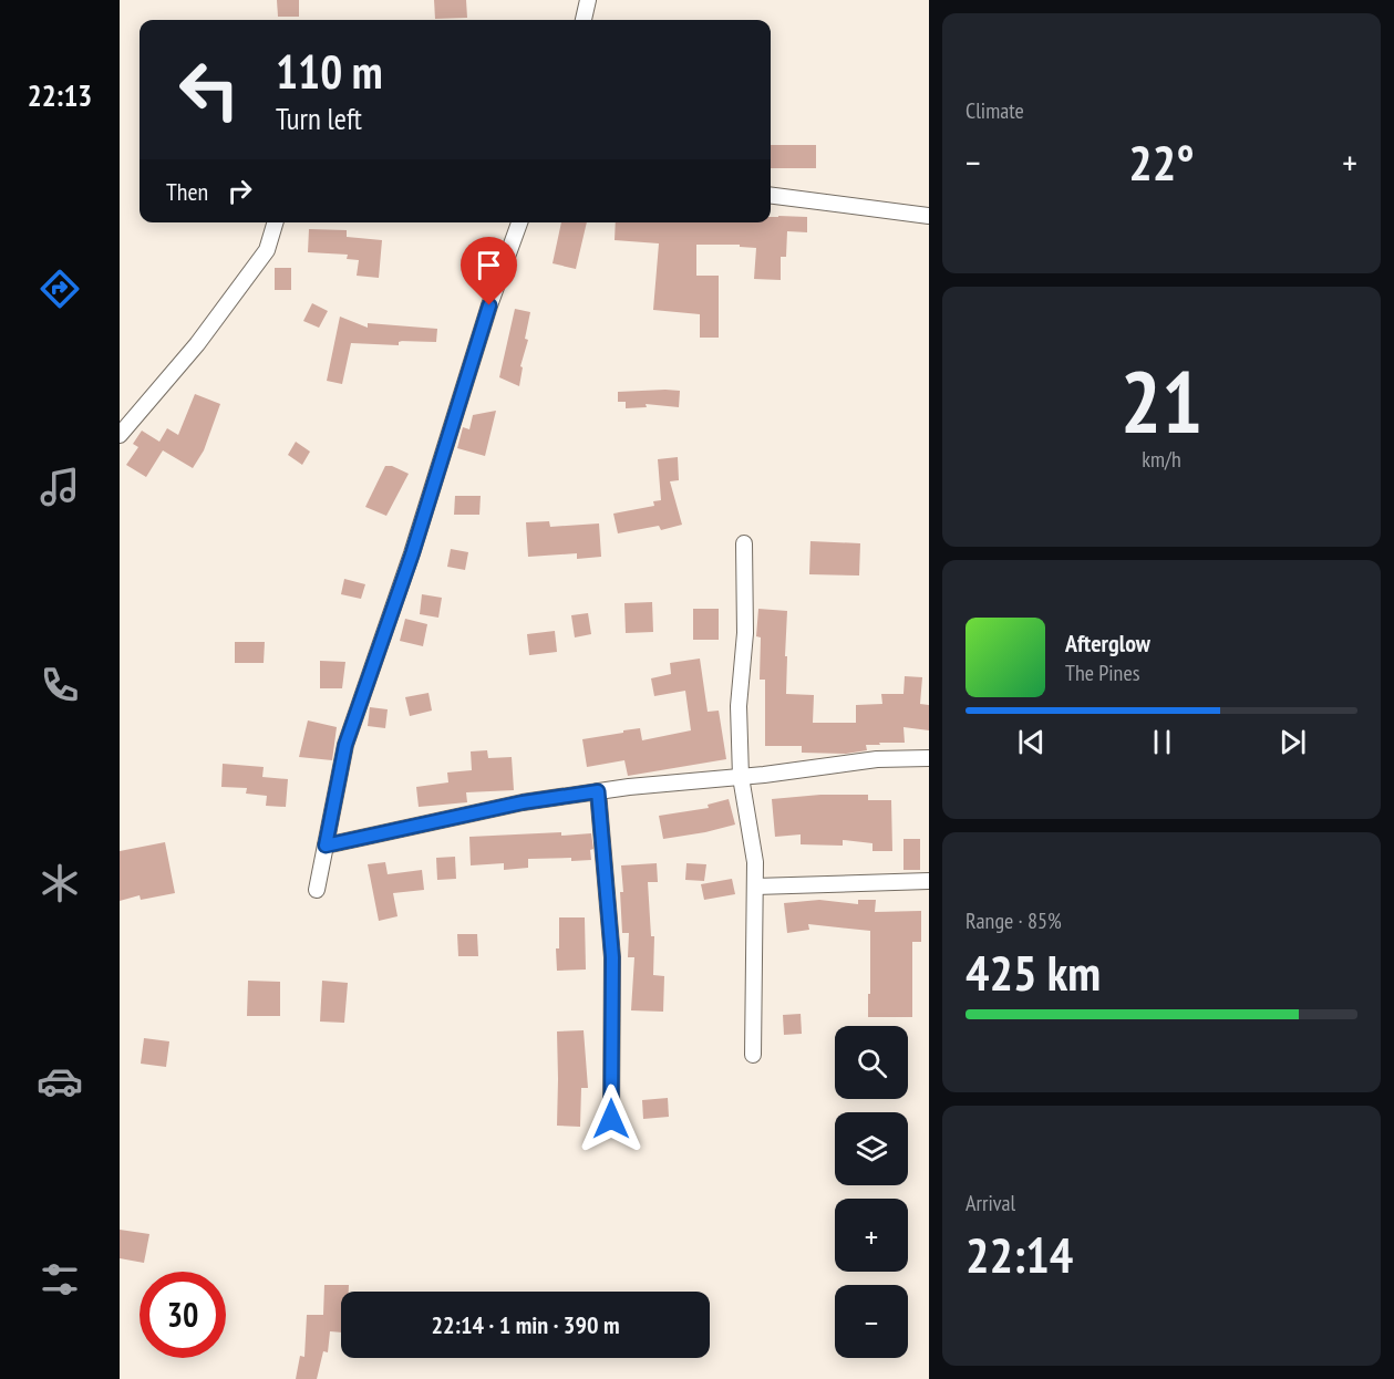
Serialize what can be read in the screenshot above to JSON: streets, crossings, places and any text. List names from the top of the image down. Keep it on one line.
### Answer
{"page":{"tabs":"22:13","tile":["Climate",["21","km/h"],["Range · 85%","425 km"],["Arrival","22:14"]],"turn":["110 m","Turn left"],"heat":["−","22°","+"],"then":"Then","song":["Afterglow","The Pines"],"map_buttons":["+","−"],"limit":"30","trip":"22:14 · 1 min · 390 m"}}
